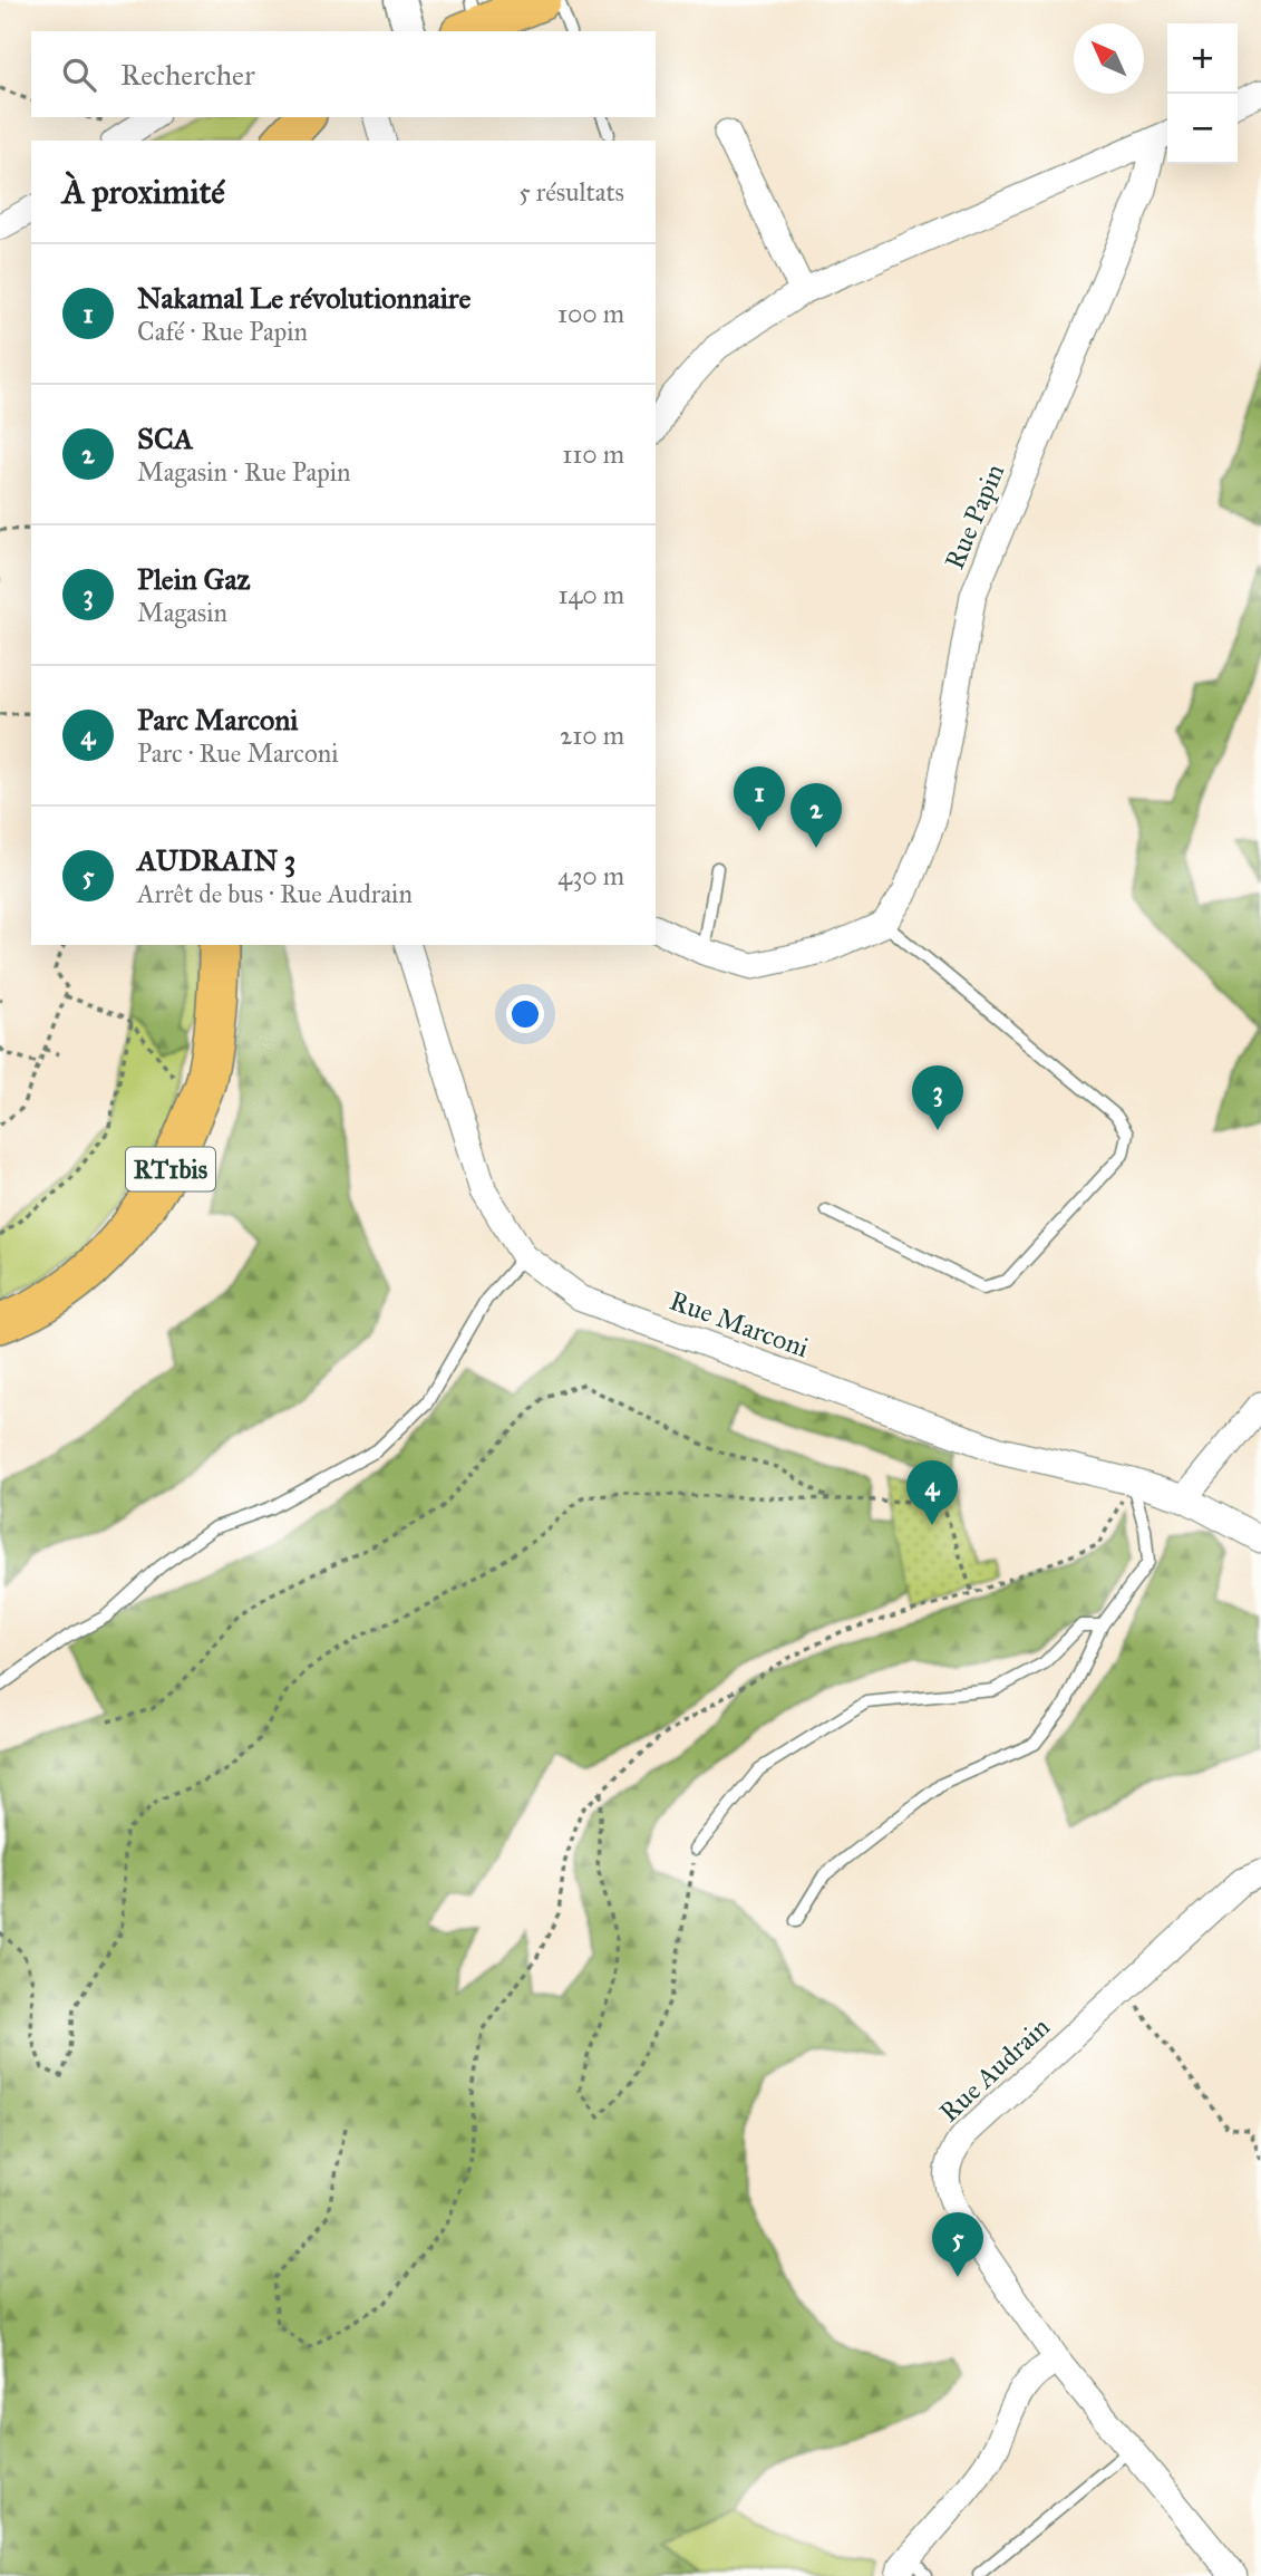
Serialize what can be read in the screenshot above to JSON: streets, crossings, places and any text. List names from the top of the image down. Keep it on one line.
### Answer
{"streets":{"main road":["RT1bis"],"street":["Rue Papin","Rue Marconi","Rue Audrain"]},"north":"top left","page":{"map_buttons":["+","−"],"search":"Rechercher","heading":["À proximité","5 résultats"],"list":[{"mark":"1","name":"Nakamal Le révolutionnaire","note":"Café · Rue Papin","value":"100 m"},{"mark":"2","name":"SCA","note":"Magasin · Rue Papin","value":"110 m"},{"mark":"3","name":"Plein Gaz","note":"Magasin","value":"140 m"},{"mark":"4","name":"Parc Marconi","note":"Parc · Rue Marconi","value":"210 m"},{"mark":"5","name":"AUDRAIN 3","note":"Arrêt de bus · Rue Audrain","value":"430 m"}],"pins":["1","2","3","4","5"]}}
